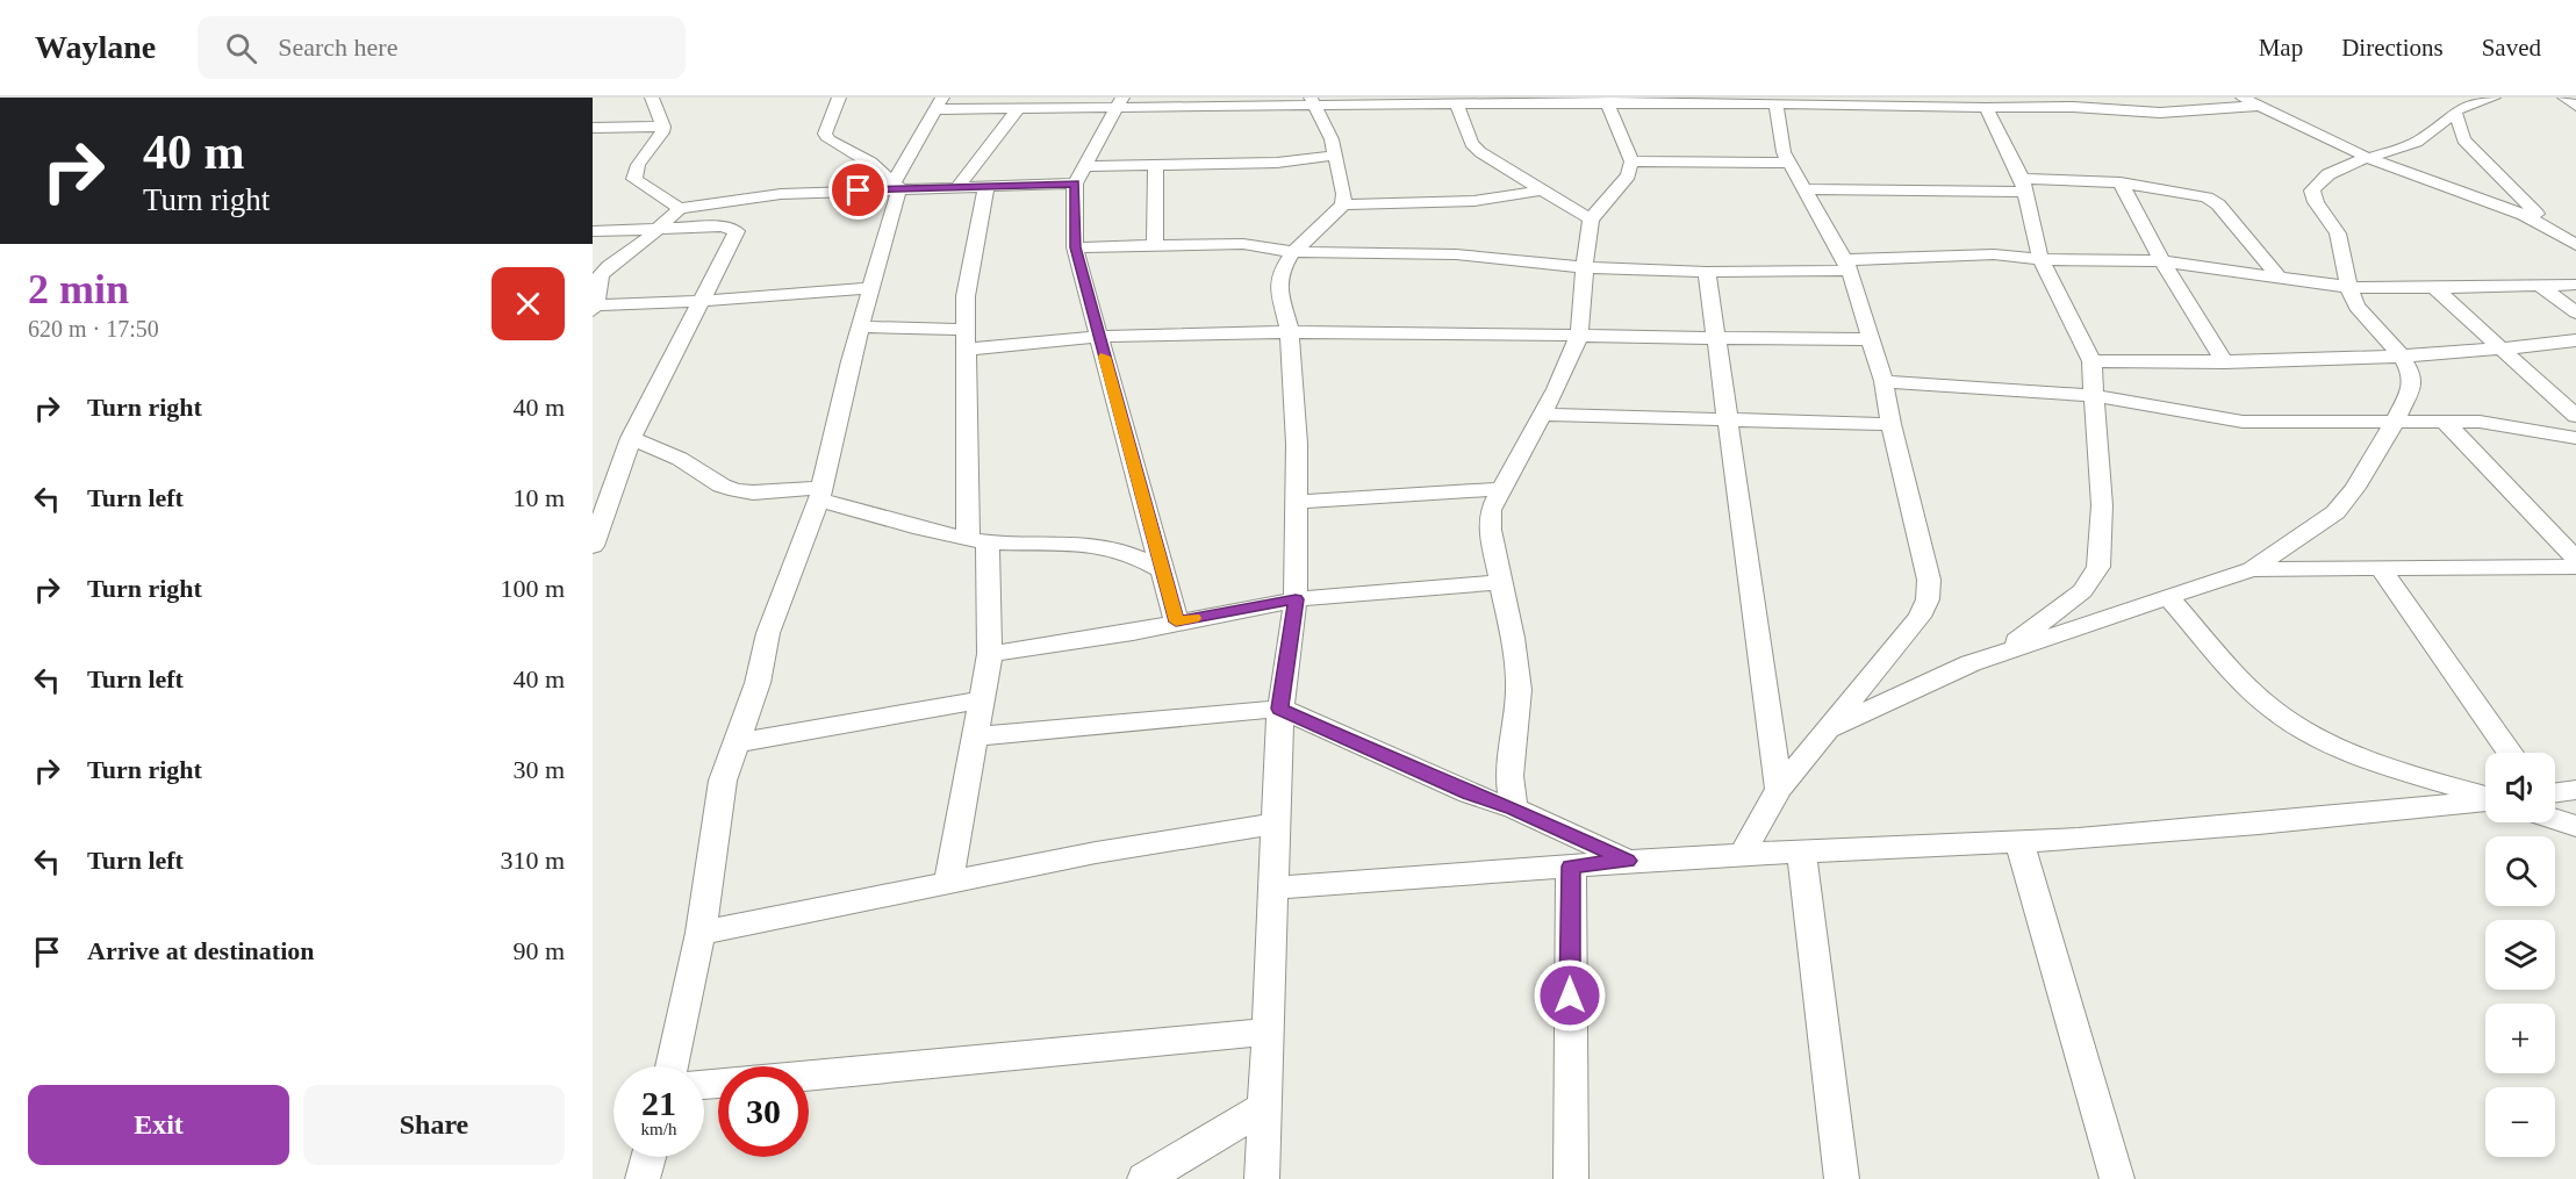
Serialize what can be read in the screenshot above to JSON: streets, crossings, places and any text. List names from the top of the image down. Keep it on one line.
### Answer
{"page":{"header":"Waylane","search":"Search here","nav":["Map","Directions","Saved"],"turn":["40 m","Turn right"],"heading":["2 min","620 m · 17:50"],"list":[{"name":"Turn right","value":"40 m"},{"name":"Turn left","value":"10 m"},{"name":"Turn right","value":"100 m"},{"name":"Turn left","value":"40 m"},{"name":"Turn right","value":"30 m"},{"name":"Turn left","value":"310 m"},{"name":"Arrive at destination","value":"90 m"}],"map_buttons":["+","−"],"speed":"21 km/h","limit":"30","buttons":["Exit","Share"]}}
